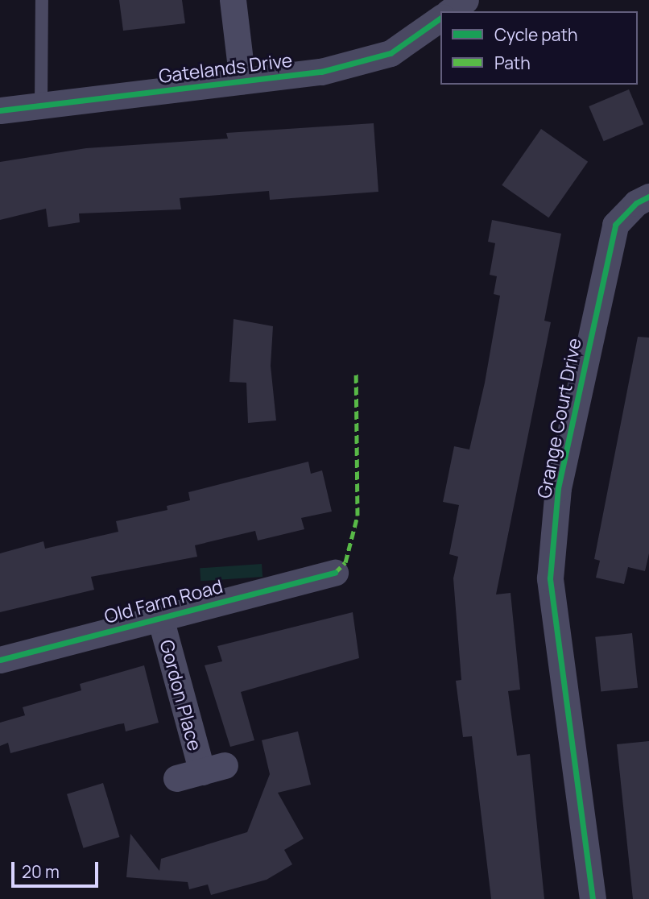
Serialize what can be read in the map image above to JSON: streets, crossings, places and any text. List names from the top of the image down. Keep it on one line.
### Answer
{"streets":{"street":["Gatelands Drive","Grange Court Drive","Old Farm Road","Gordon Place"]},"crossings":[["Old Farm Road","Gordon Place"]],"legend":["Cycle path","Path"],"scale_bar":"20 m"}
